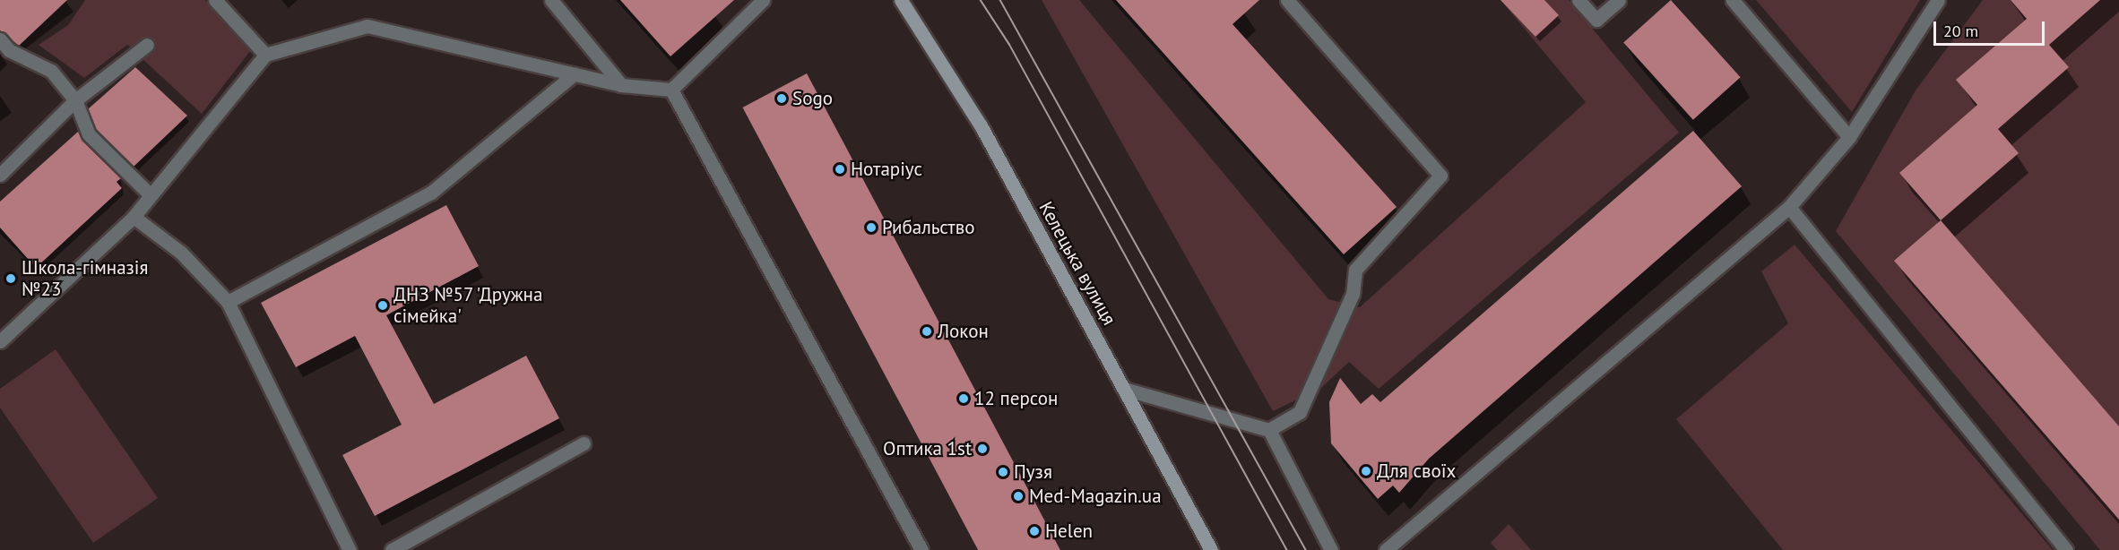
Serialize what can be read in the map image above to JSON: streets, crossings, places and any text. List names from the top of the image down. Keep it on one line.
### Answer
{"streets":{"main road":["Келецька вулиця"]},"places":["Sogo","Нотаріус","Рибальство","Школа-гімназія №23","ДНЗ №57 'Дружна сімейка'","Локон","12 персон","Оптика 1st","Для своїх","Пузя","Med-Magazin.ua","Helen"],"scale_bar":"20 m"}
